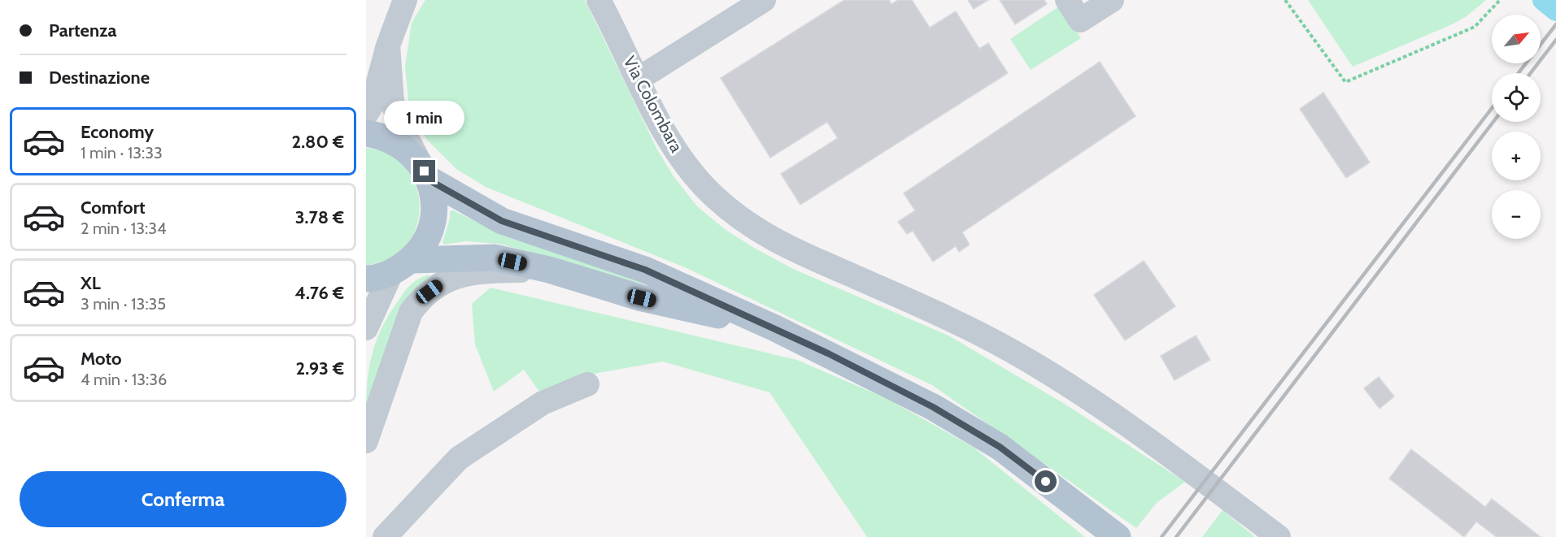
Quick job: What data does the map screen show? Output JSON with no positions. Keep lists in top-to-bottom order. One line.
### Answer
{"streets":{"street":["Via Colombara"]},"north":"top right","page":{"banner":["Partenza","Destinazione"],"map_buttons":["+","−"],"bubble":"1 min","list":[{"name":"Economy","note":"1 min · 13:33","value":"2.80 €"},{"name":"Comfort","note":"2 min · 13:34","value":"3.78 €"},{"name":"XL","note":"3 min · 13:35","value":"4.76 €"},{"name":"Moto","note":"4 min · 13:36","value":"2.93 €"}],"buttons":"Conferma"}}
